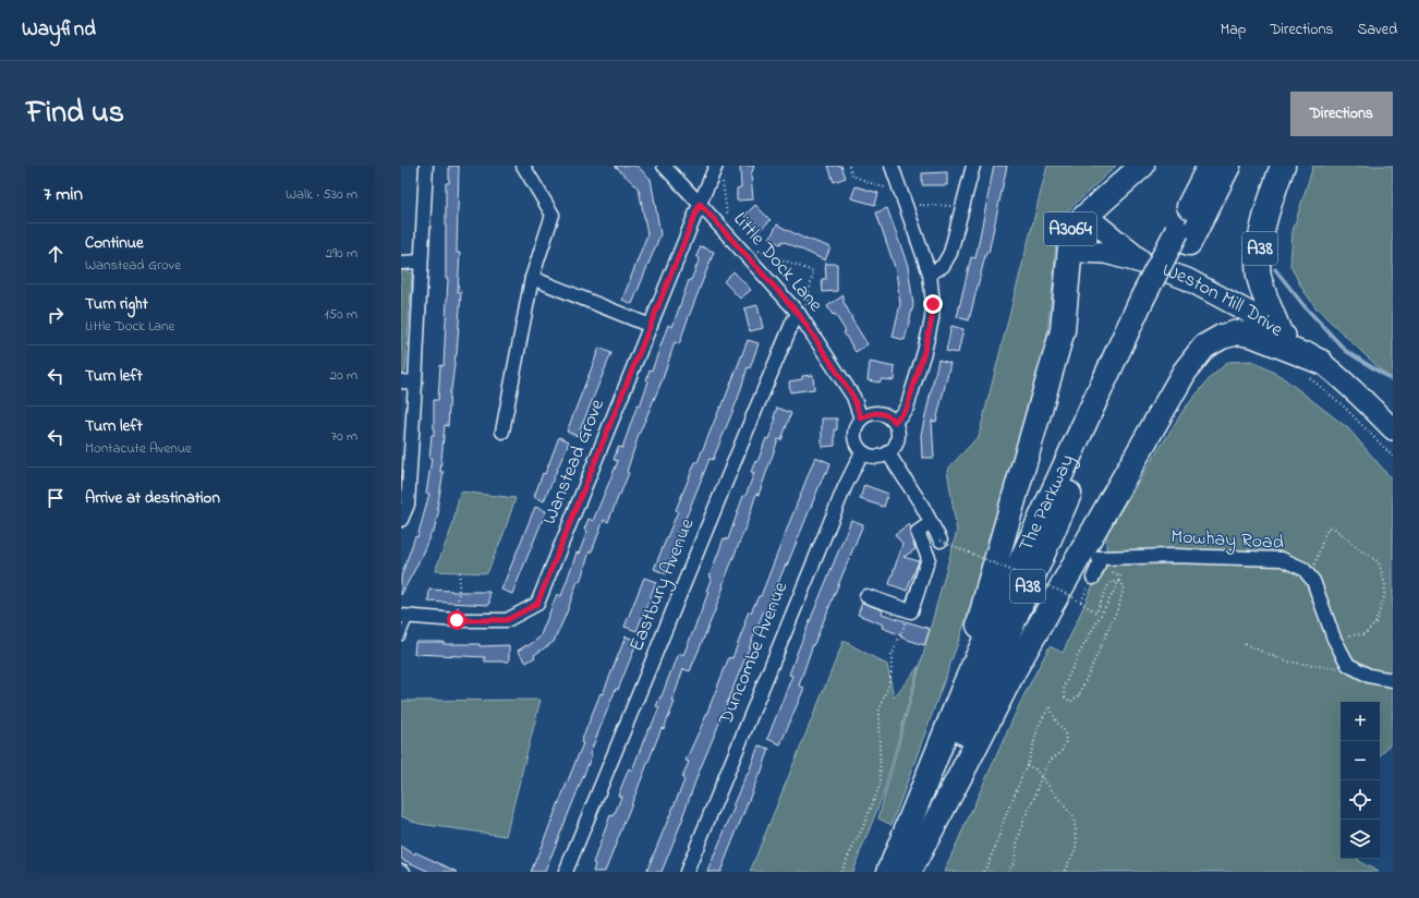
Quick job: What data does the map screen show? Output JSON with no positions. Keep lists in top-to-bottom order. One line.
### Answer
{"streets":{"highway":["A38","The Parkway"],"main road":["A3064","Weston Mill Drive"],"street":["Little Dock Lane","Wanstead Grove","Mowhay Road","Eastbury Avenue","Duncombe Avenue"]},"crossings":[["A3064","A38"],["A3064","Weston Mill Drive"],["A38","Weston Mill Drive"],["A38","The Parkway"],["Little Dock Lane","Wanstead Grove"],["Little Dock Lane","Eastbury Avenue"],["Little Dock Lane","Duncombe Avenue"]],"page":{"header":"Wayfind","nav":["Map","Directions","Saved"],"title":"Find us","buttons":"Directions","heading":["7 min","Walk · 530 m"],"list":[["Continue","Wanstead Grove","290 m"],["Turn right","Little Dock Lane","150 m"],["Turn left","20 m"],["Turn left","Montacute Avenue","70 m"],"Arrive at destination"],"map_buttons":["+","−"]}}
